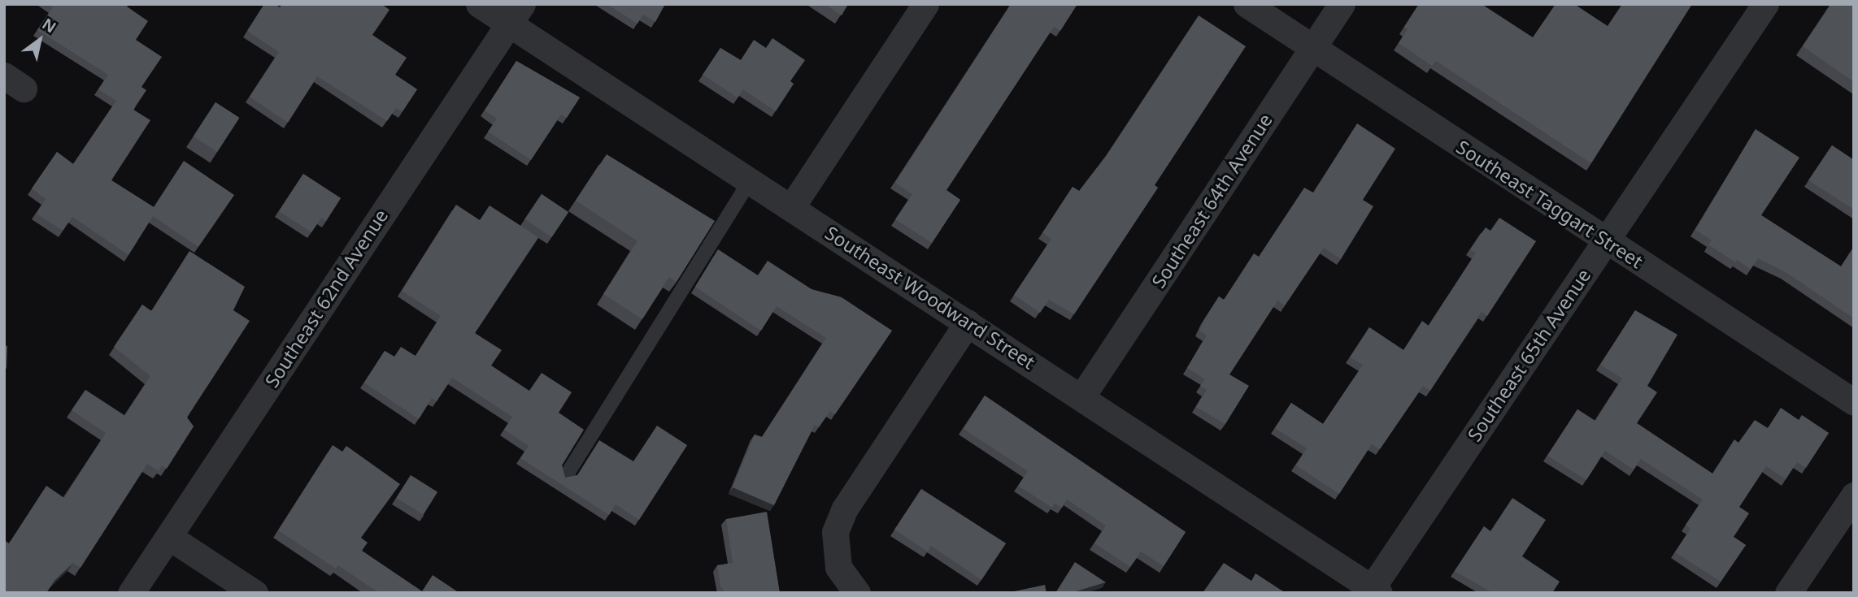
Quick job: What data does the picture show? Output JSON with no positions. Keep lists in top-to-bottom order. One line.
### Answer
{"streets":{"street":["Southeast 64th Avenue","Southeast Taggart Street","Southeast Woodward Street","Southeast 62nd Avenue","Southeast 65th Avenue"]},"crossings":[["Southeast 64th Avenue","Southeast Taggart Street"],["Southeast 64th Avenue","Southeast Woodward Street"],["Southeast Taggart Street","Southeast 65th Avenue"],["Southeast Woodward Street","Southeast 62nd Avenue"],["Southeast Woodward Street","Southeast 65th Avenue"]],"north":"top right"}
